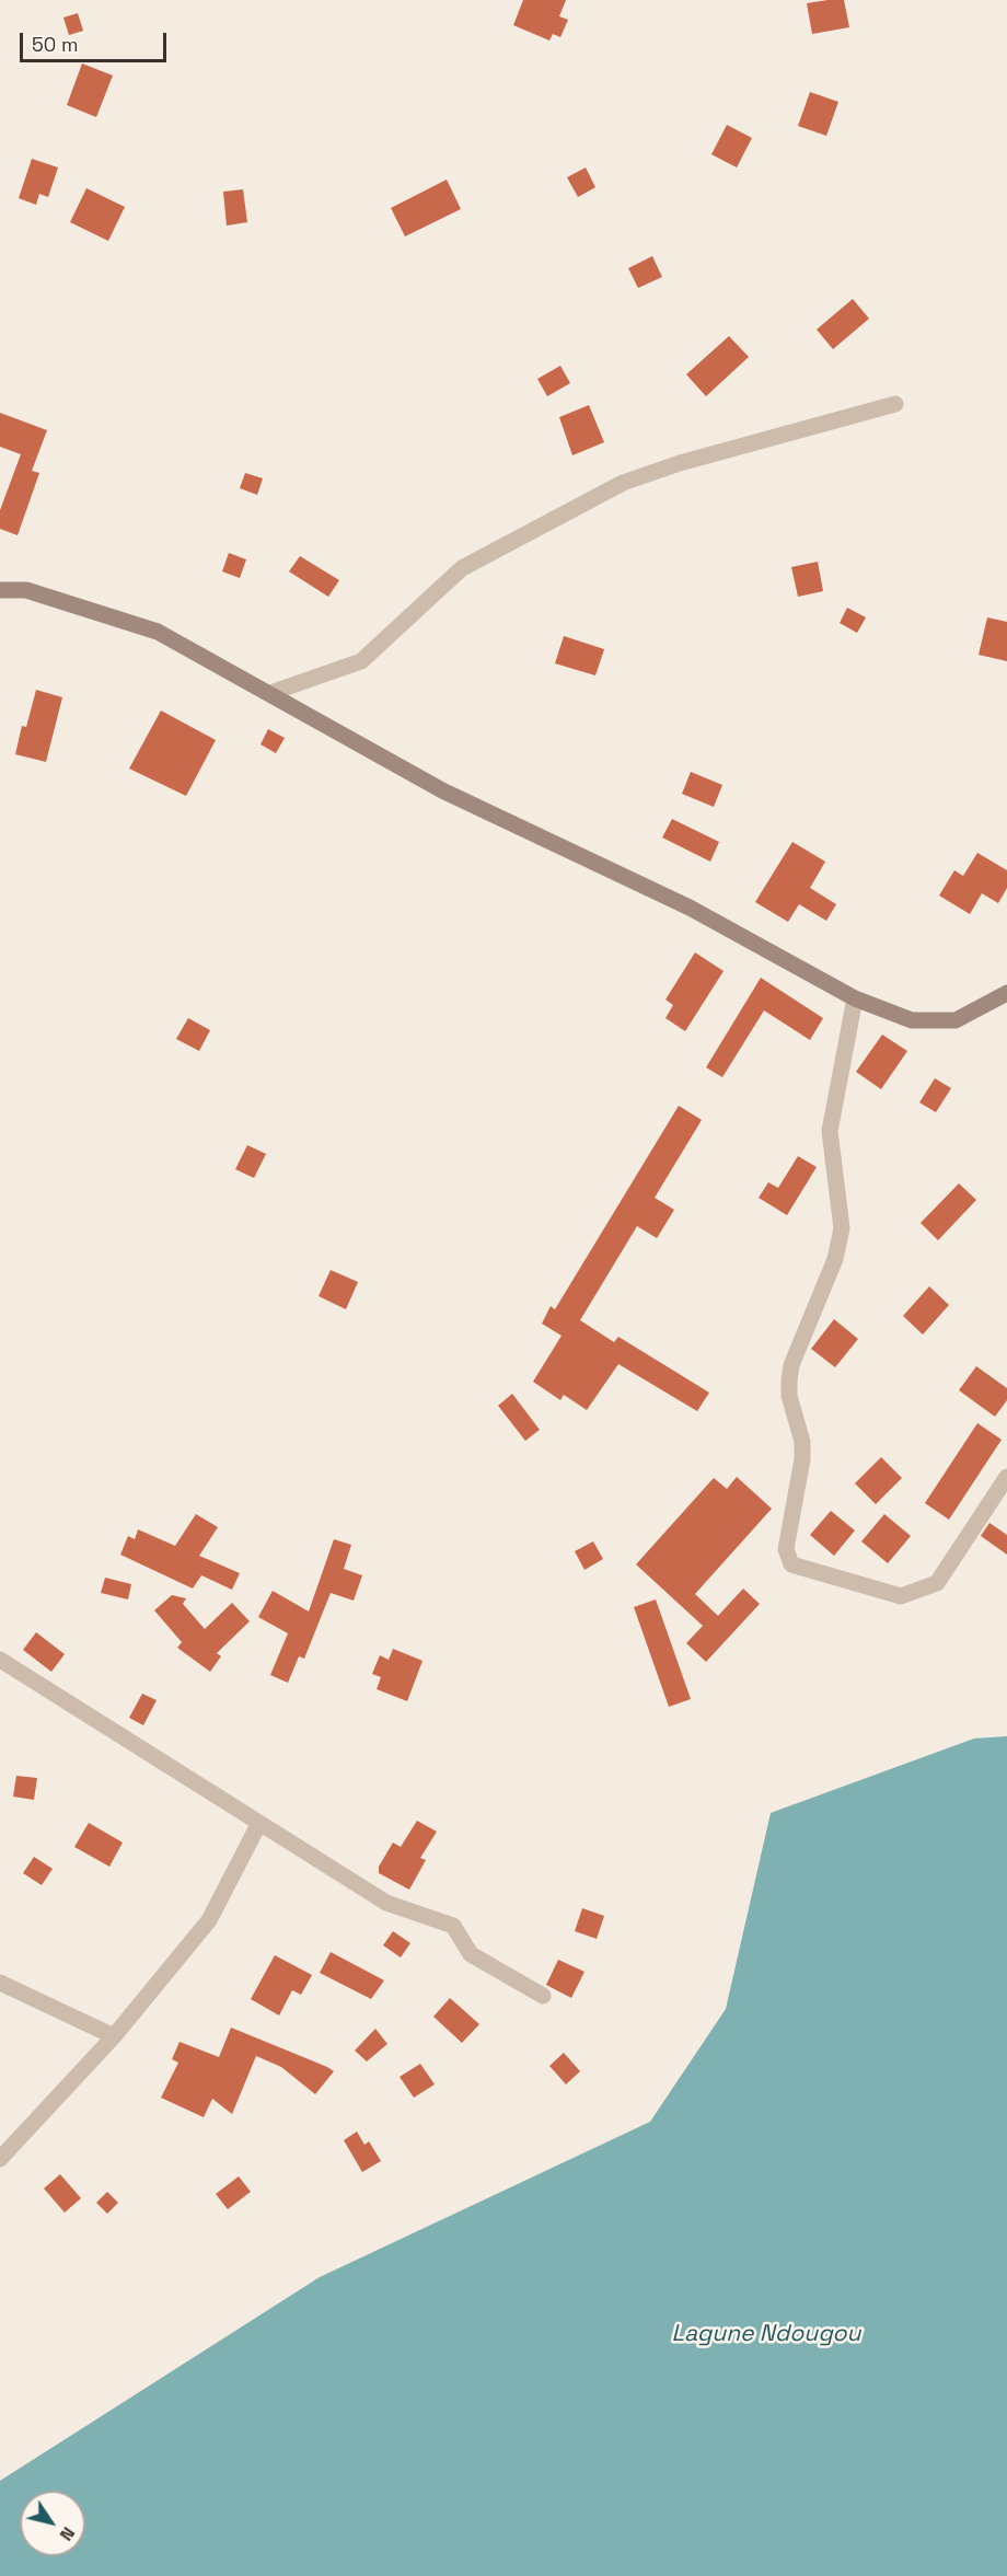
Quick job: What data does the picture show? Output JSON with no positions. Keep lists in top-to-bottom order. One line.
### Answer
{"water":["Lagune Ndougou"],"scale_bar":"50 m","north":"bottom right"}
